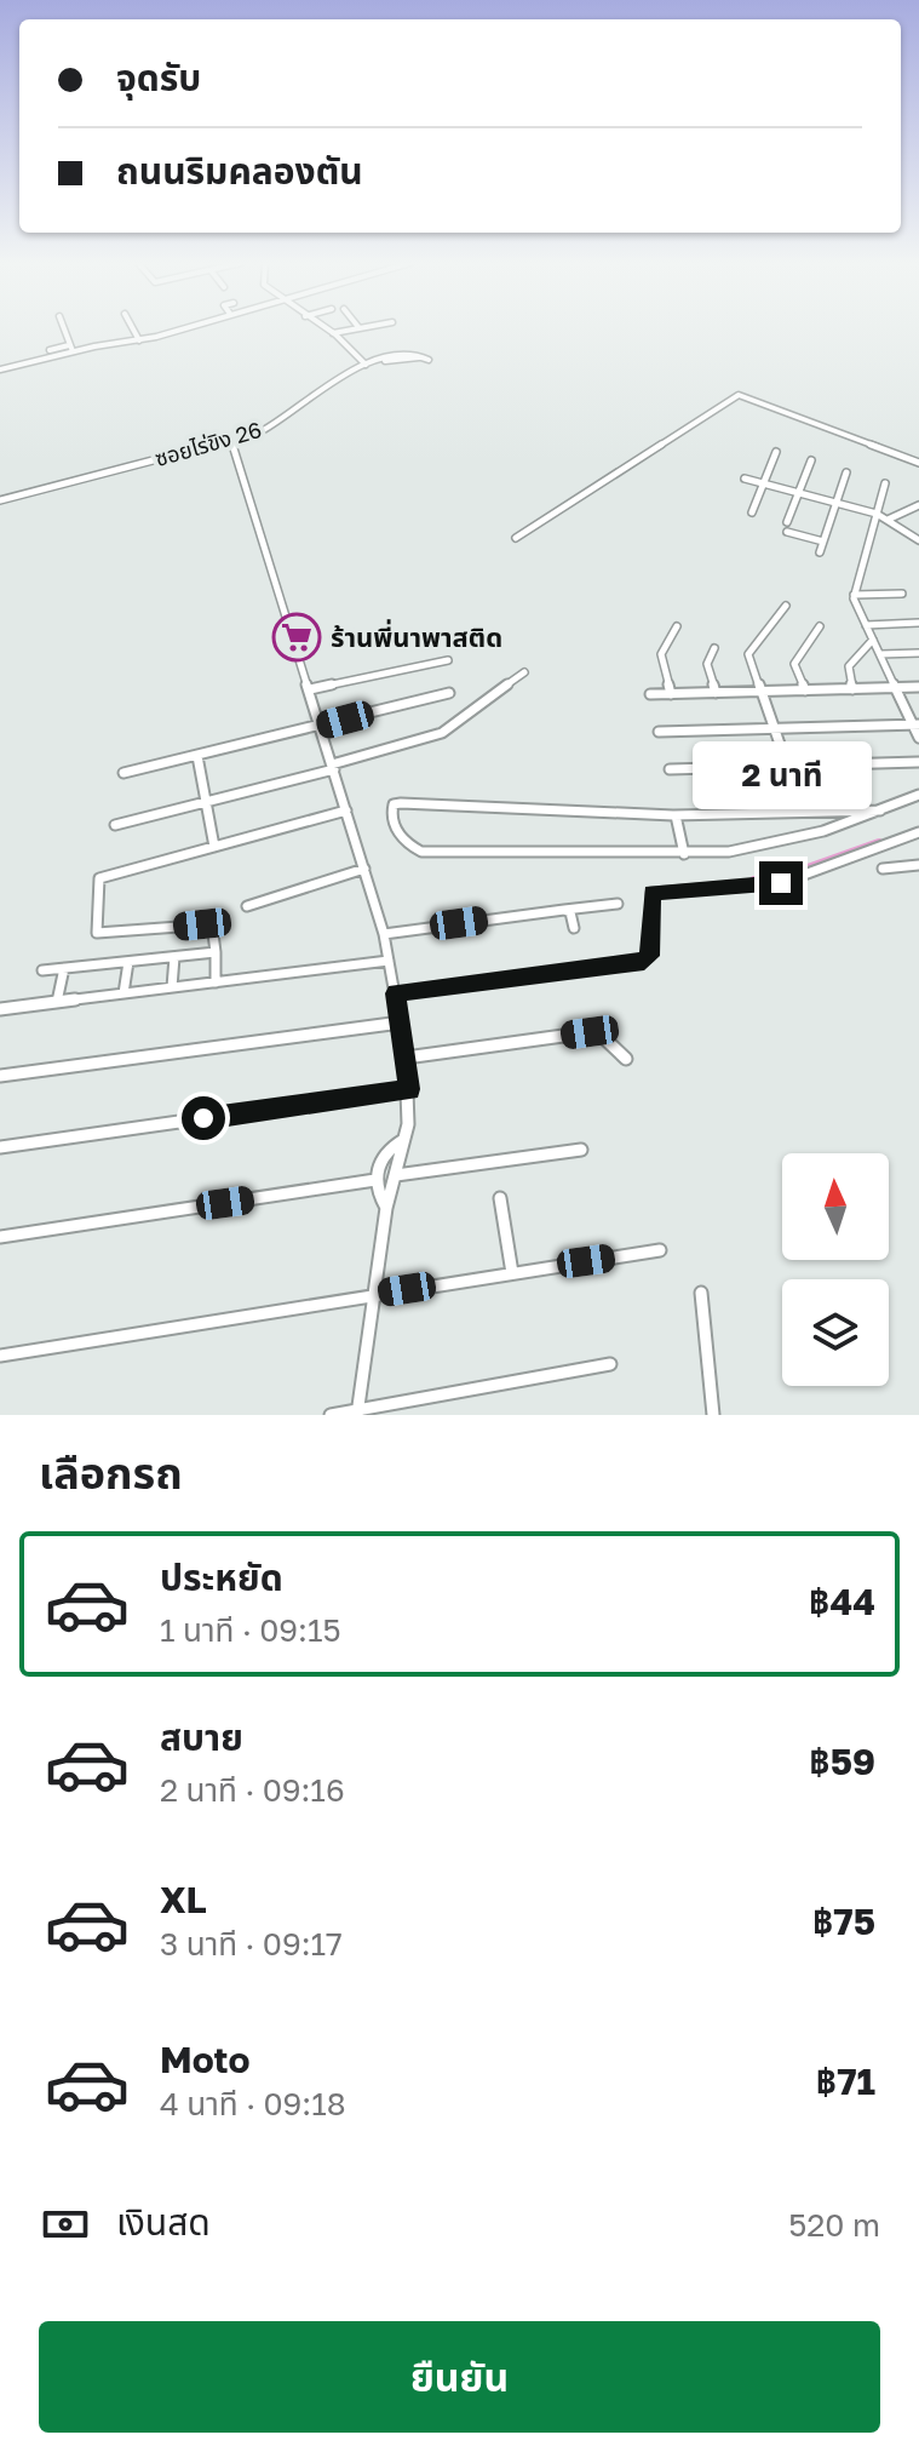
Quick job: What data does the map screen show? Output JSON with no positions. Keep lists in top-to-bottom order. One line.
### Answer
{"streets":{"street":["ซอยไร่ขิง 26"]},"places":{"supermarket":["ร้านพี่นาพาสติด"]},"north":"top","page":{"banner":["จุดรับ","ถนนริมคลองตัน"],"bubble":"2 นาที","heading":"เลือกรถ","list":[{"name":"ประหยัด","note":"1 นาที · 09:15","value":"฿44"},{"name":"สบาย","note":"2 นาที · 09:16","value":"฿59"},{"name":"XL","note":"3 นาที · 09:17","value":"฿75"},{"name":"Moto","note":"4 นาที · 09:18","value":"฿71"}],"pay":["เงินสด","520 m"],"buttons":"ยืนยัน"}}
